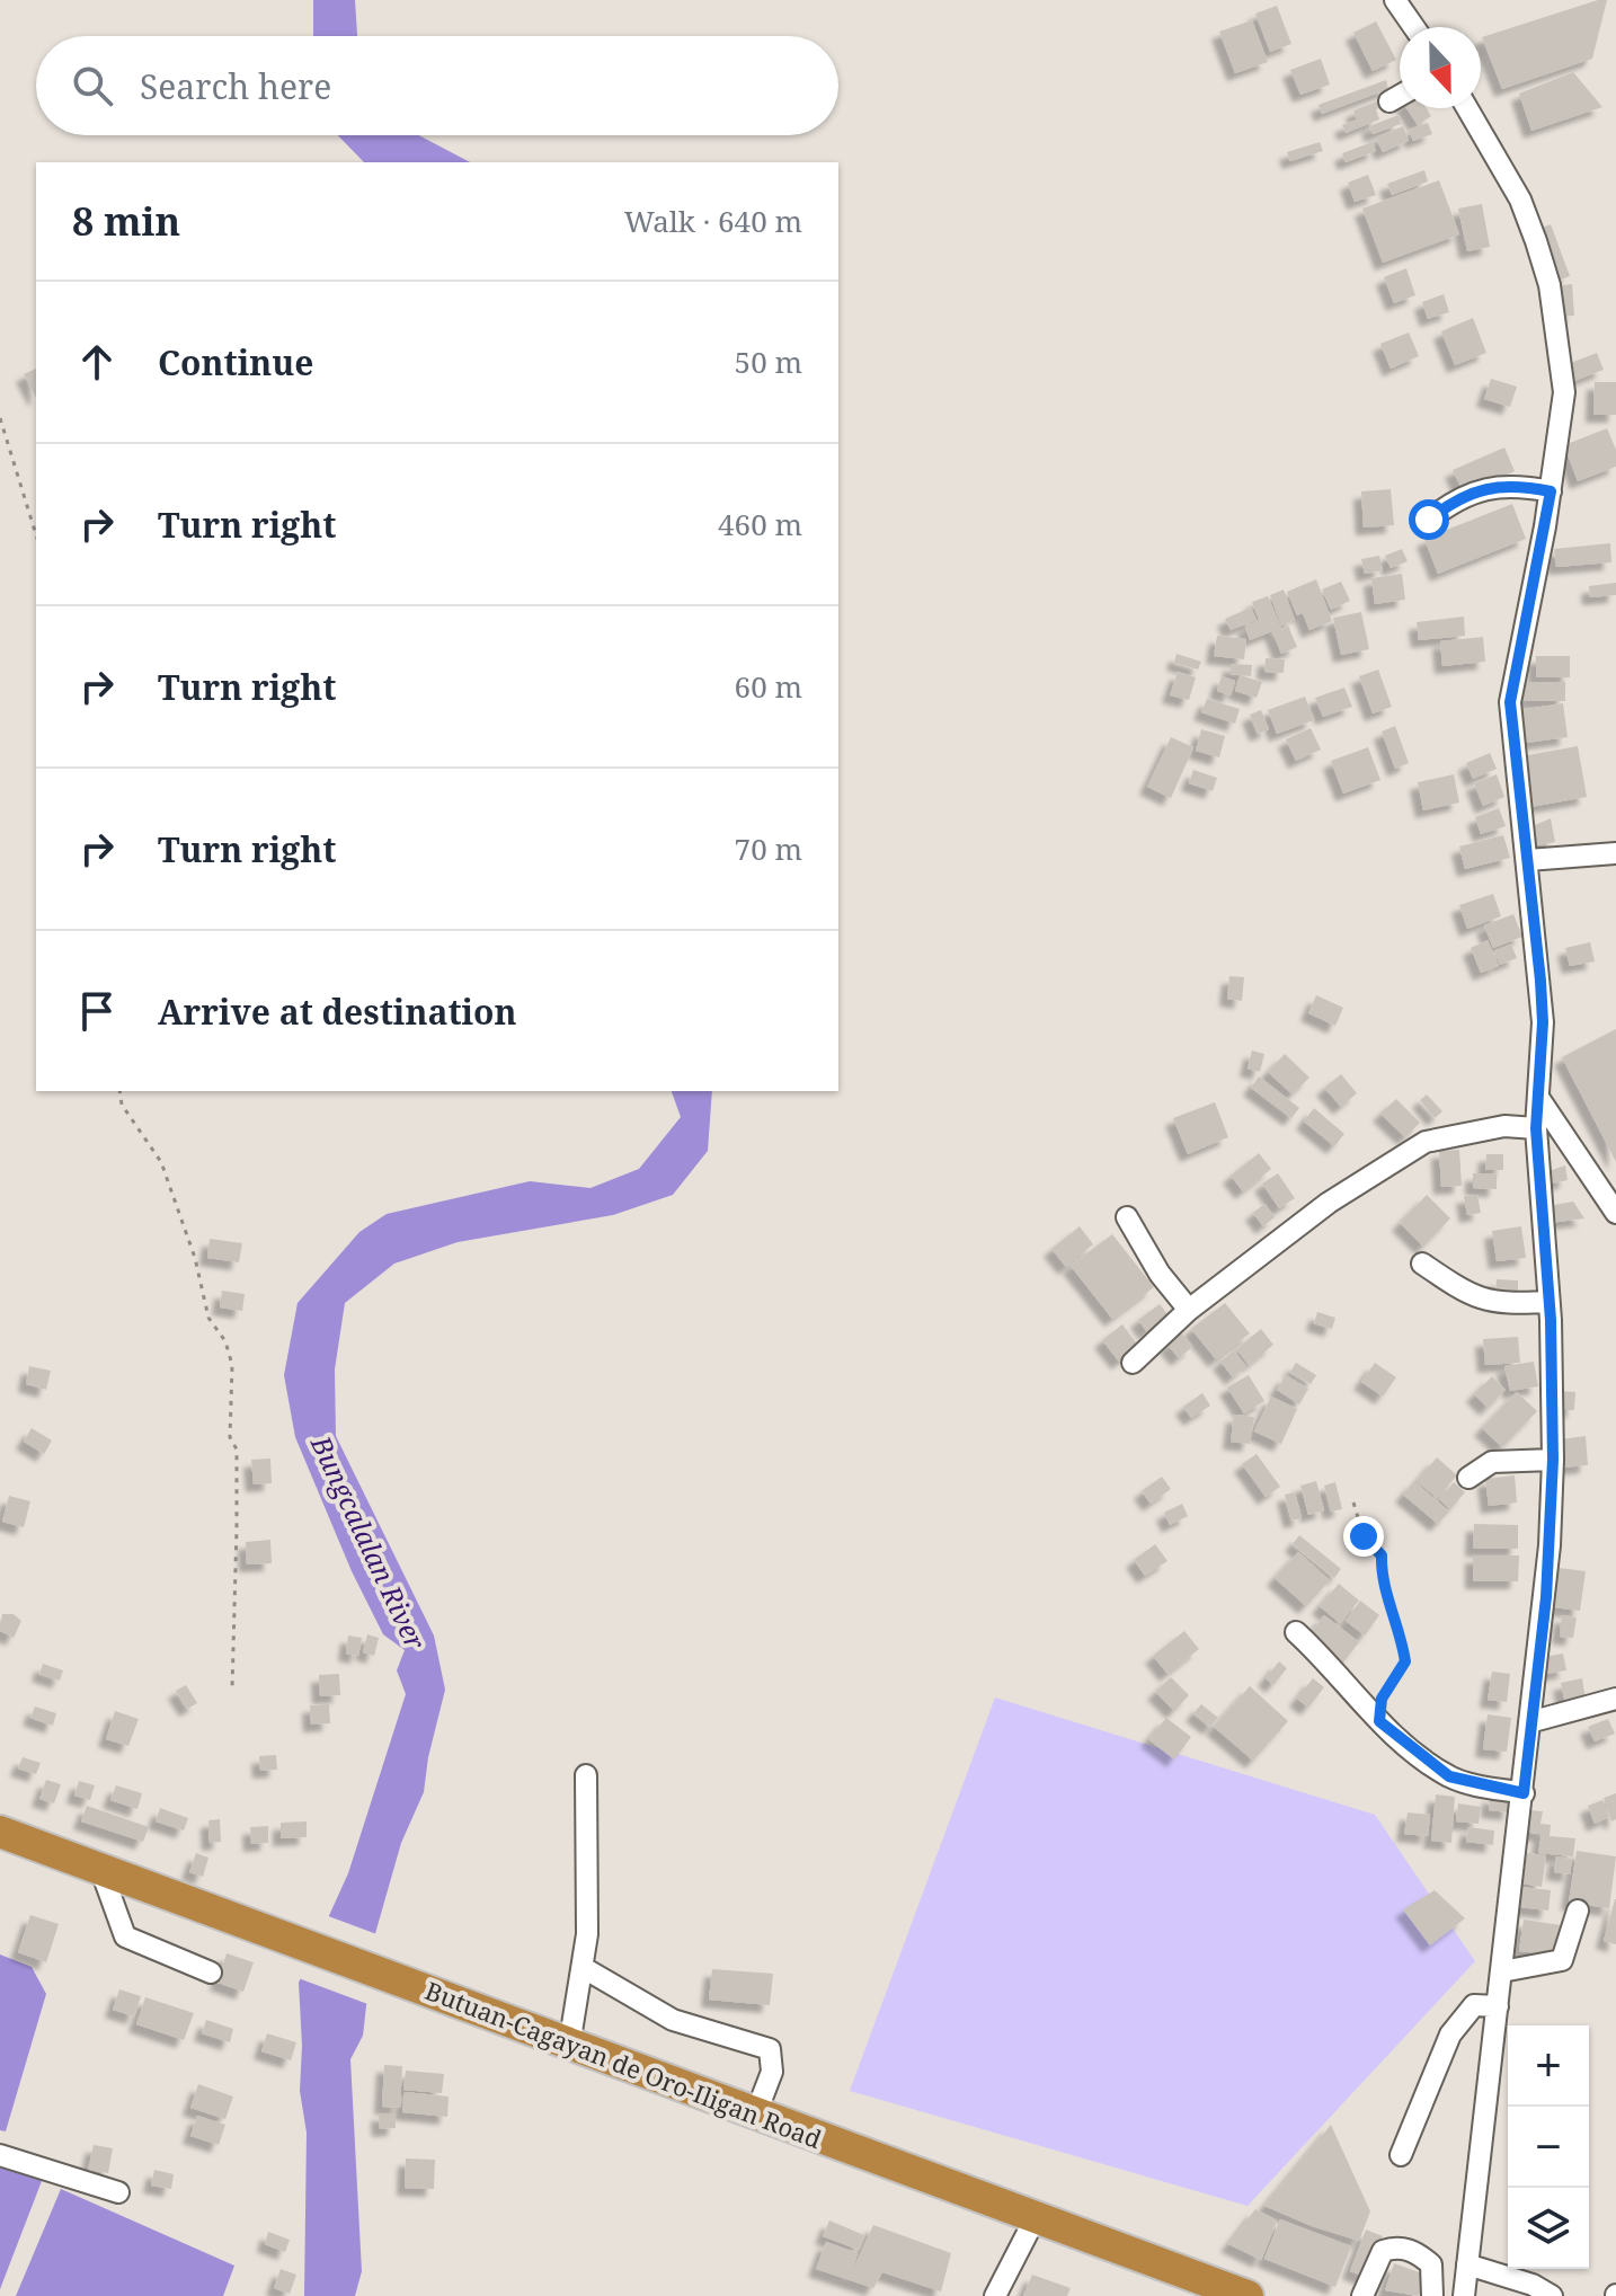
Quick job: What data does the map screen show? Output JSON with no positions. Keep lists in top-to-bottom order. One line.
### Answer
{"streets":{"highway":["Butuan-Cagayan de Oro-Iligan Road"]},"water":["Bungcalalan River"],"north":"bottom","page":{"search":"Search here","heading":["8 min","Walk · 640 m"],"list":[["Continue","50 m"],["Turn right","460 m"],["Turn right","60 m"],["Turn right","70 m"],"Arrive at destination"],"map_buttons":["+","−"]}}
